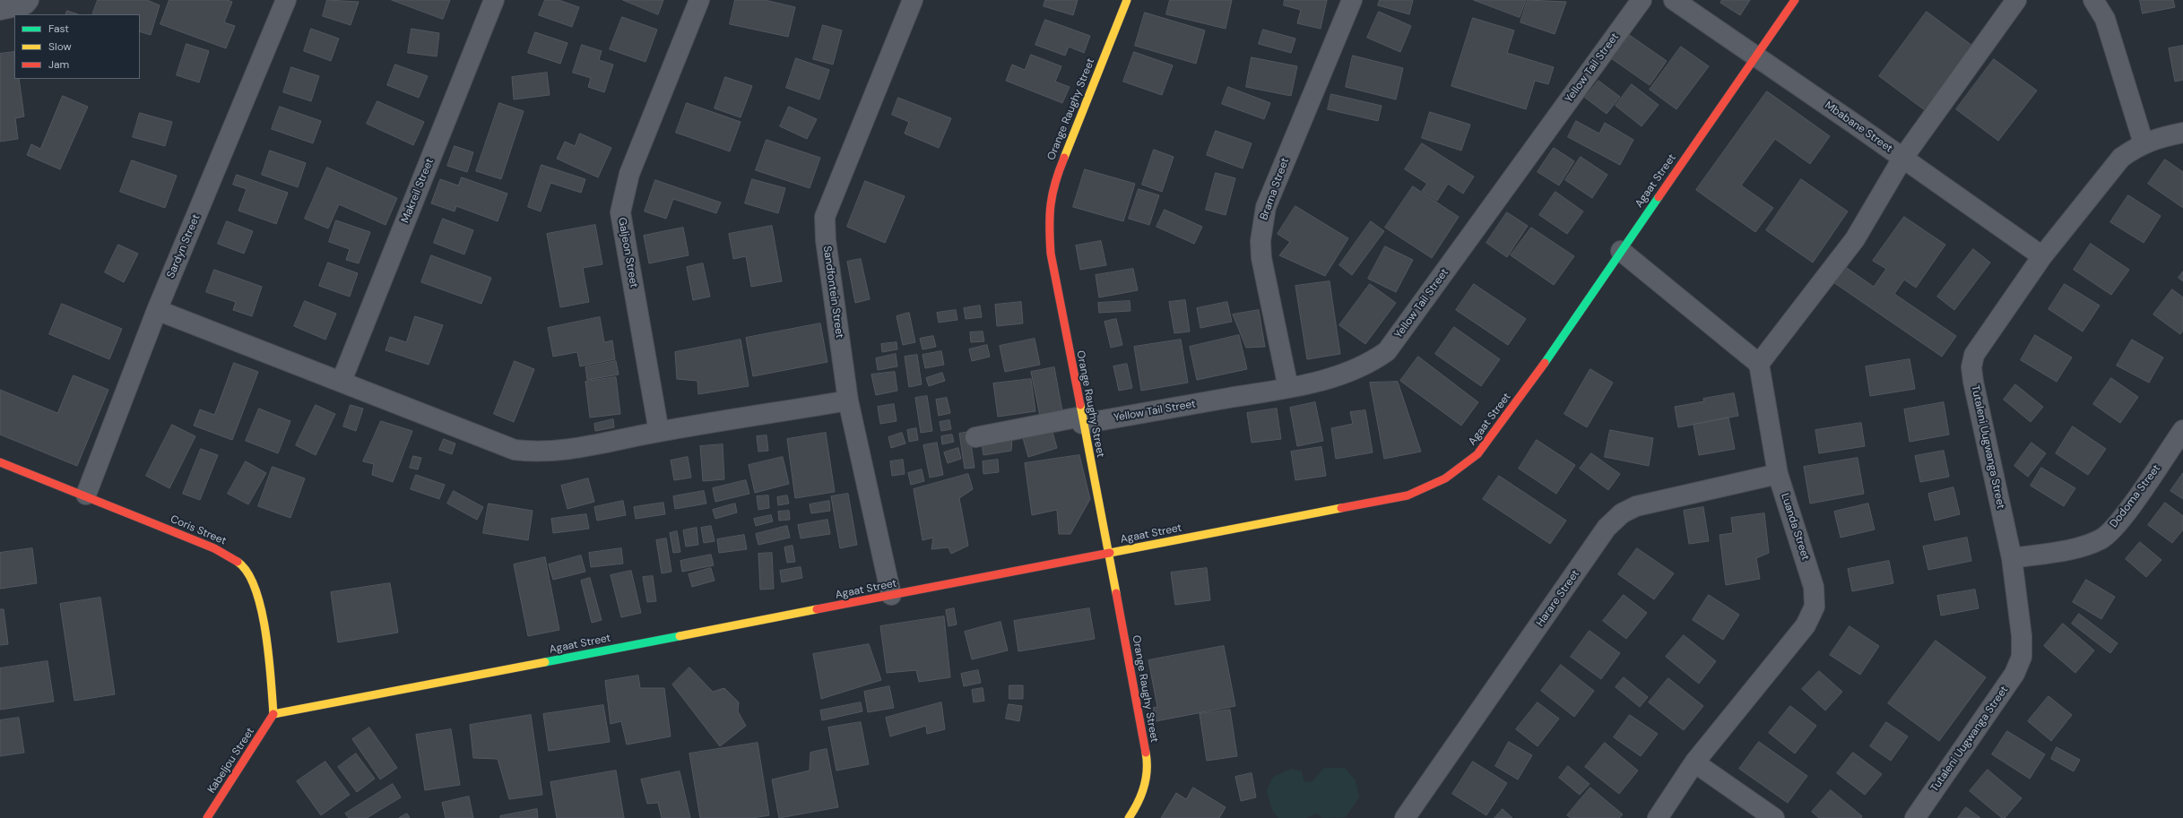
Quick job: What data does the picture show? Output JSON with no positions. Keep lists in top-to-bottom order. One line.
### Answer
{"streets":{"street":["Yellow Tail Street","Orange Raughy Street","Mbabane Street","Agaat Street","Brama Street","Makreil Street","Sardyn Street","Galjeon Street","Sandfontein Street","Tutaleni Uugwanga Street","Dodoma Street","Luanda Street","Coris Street","Harare Street","Kabeljou Street"]},"crossings":[["Yellow Tail Street","Orange Raughy Street"],["Yellow Tail Street","Brama Street"],["Orange Raughy Street","Agaat Street"],["Mbabane Street","Agaat Street"],["Mbabane Street","Tutaleni Uugwanga Street"],["Agaat Street","Sandfontein Street"],["Agaat Street","Coris Street"],["Agaat Street","Kabeljou Street"],["Sardyn Street","Coris Street"],["Tutaleni Uugwanga Street","Dodoma Street"],["Luanda Street","Harare Street"],["Coris Street","Kabeljou Street"]],"legend":["Fast","Slow","Jam"]}
